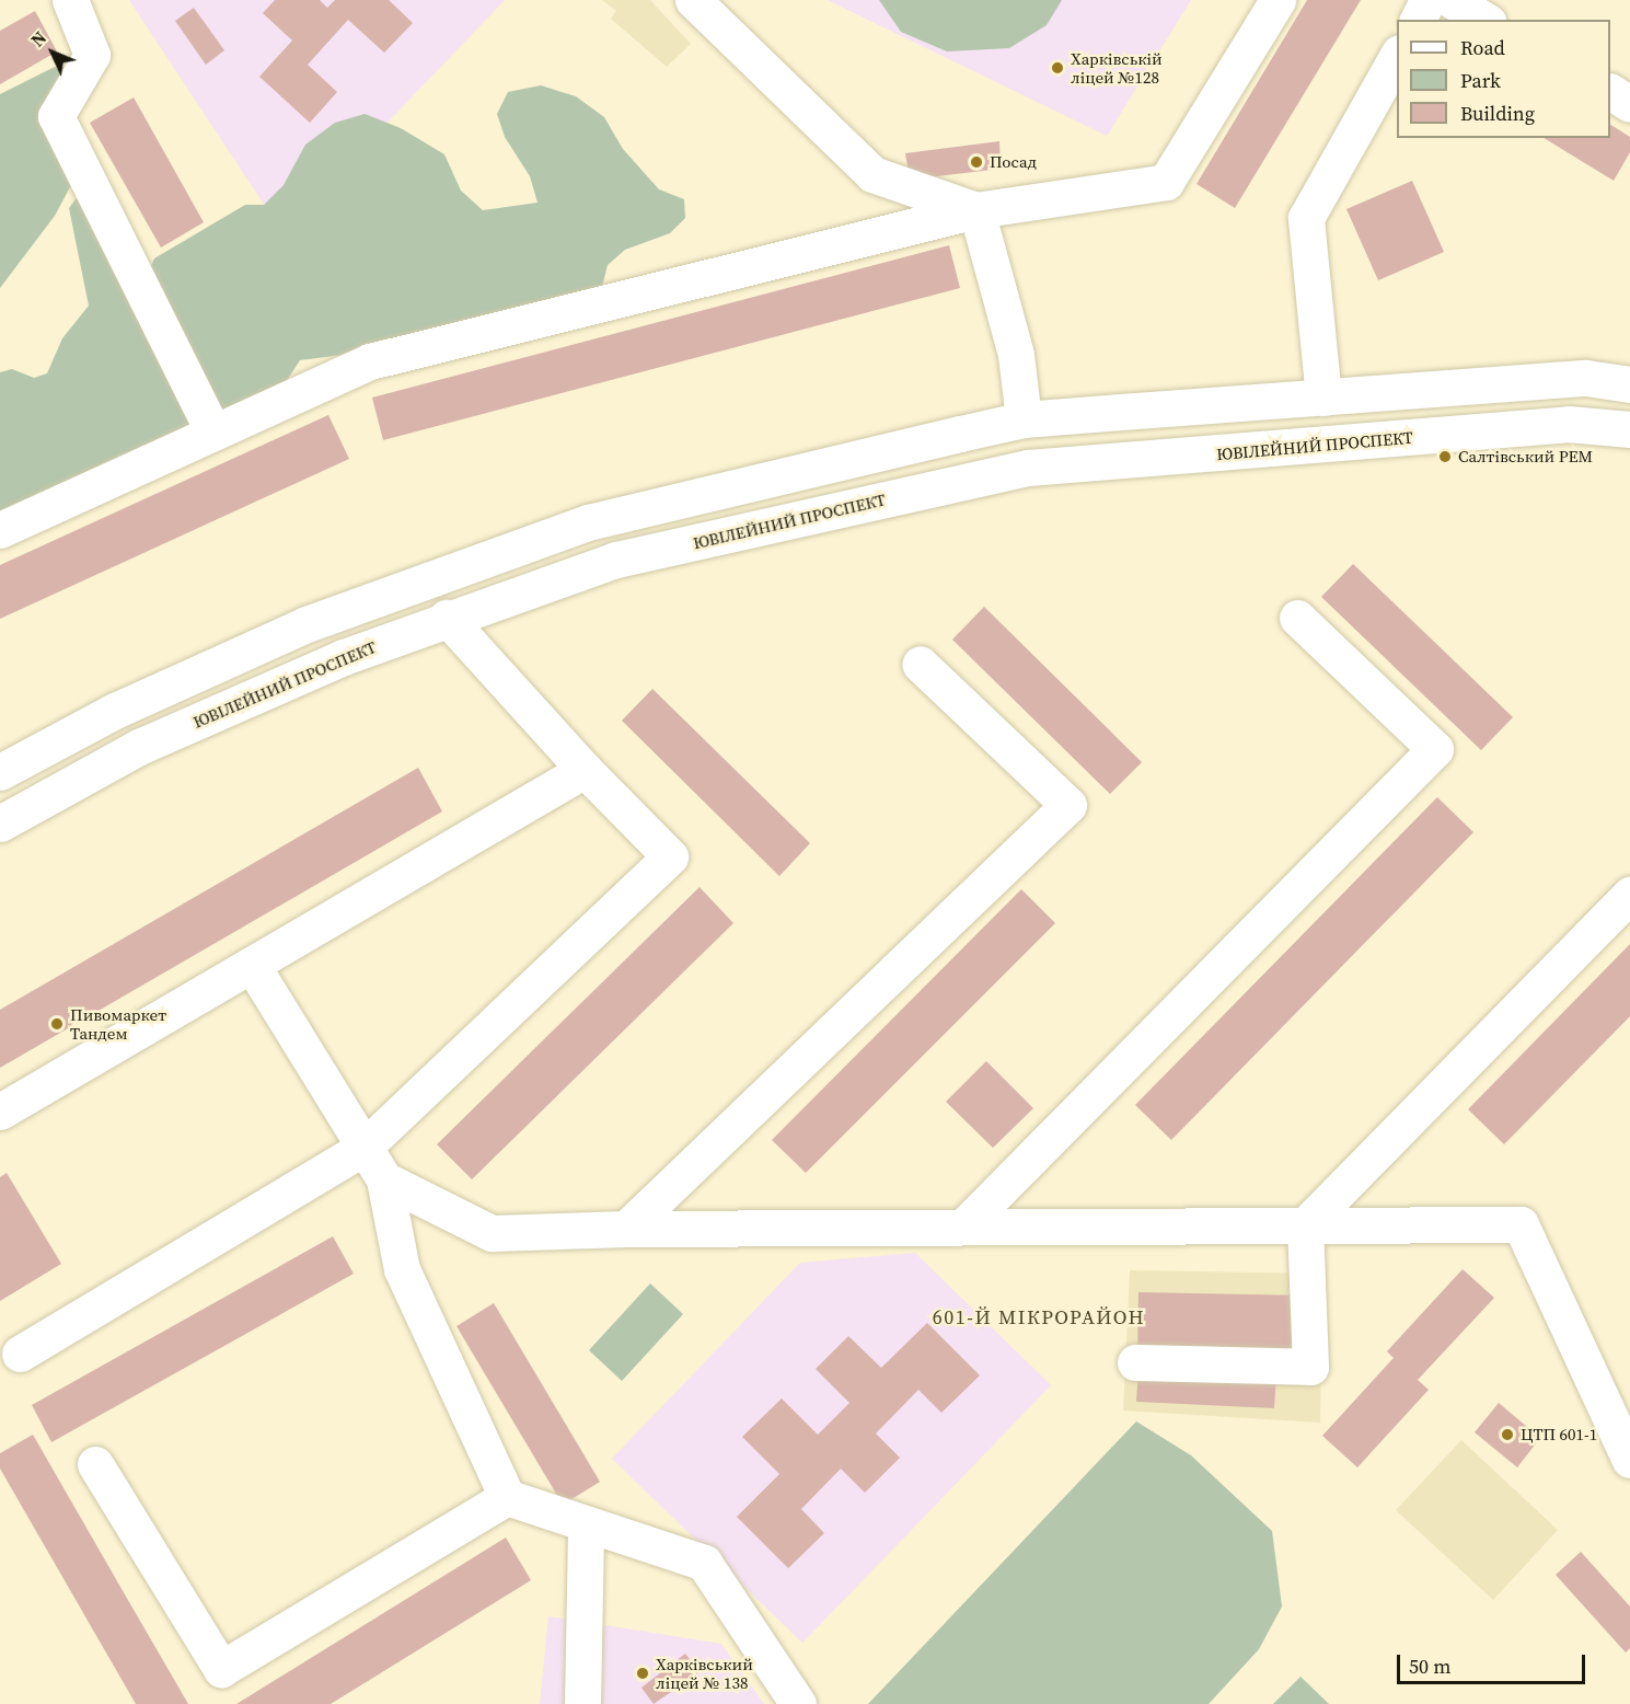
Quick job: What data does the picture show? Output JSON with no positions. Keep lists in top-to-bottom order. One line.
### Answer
{"streets":{"main road":["ЮВІЛЕЙНИЙ ПРОСПЕКТ"]},"districts":["601-Й МІКРОРАЙОН"],"places":["Харківській ліцей №128","Посад","Салтівський РЕМ","Пивомаркет Тандем","ЦТП 601-1","Харківський ліцей № 138"],"legend":["Road","Park","Building"],"scale_bar":"50 m","north":"top left"}
